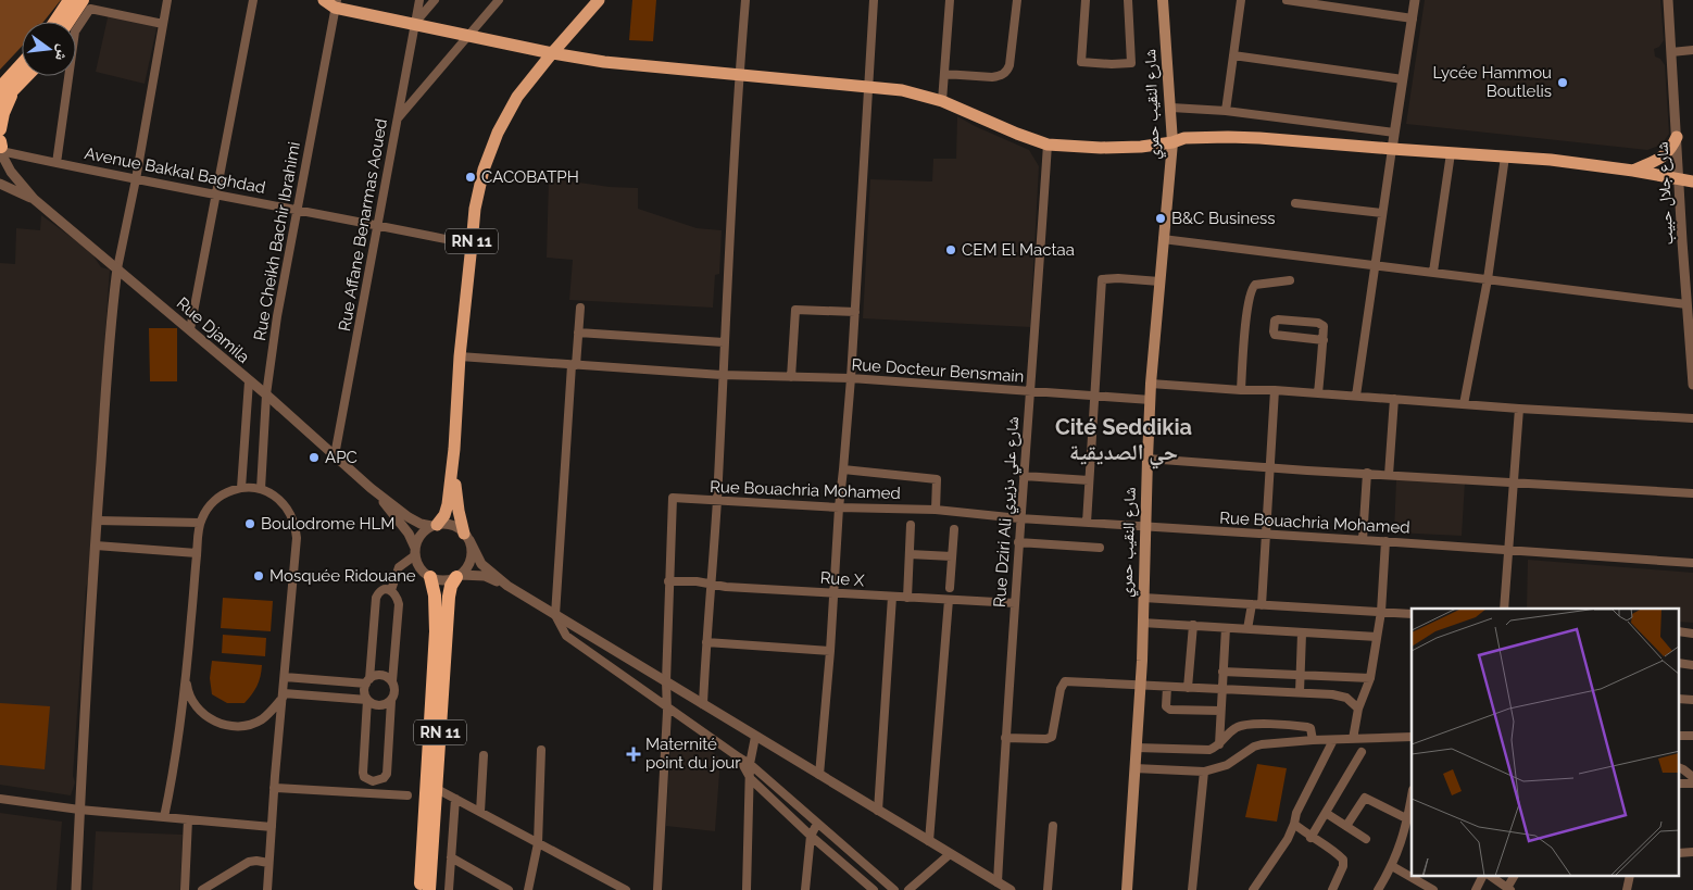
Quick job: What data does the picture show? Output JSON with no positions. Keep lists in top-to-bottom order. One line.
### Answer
{"streets":{"highway":["RN 11"],"main road":["شارع النقيب حمري"],"street":["Avenue Bakkal Baghdad","شارع جلال حبيب","Rue Affane Benarmas Aoued","Rue Cheikh Bachir Ibrahimi","Rue Djamila","Rue Docteur Bensmain","Rue Bouachria Mohamed","Rue Dziri Ali شارع علي دزيري","Rue X"]},"crossings":[["شارع النقيب حمري","Rue Docteur Bensmain"],["شارع النقيب حمري","Rue Bouachria Mohamed"],["Avenue Bakkal Baghdad","Rue Affane Benarmas Aoued"],["Avenue Bakkal Baghdad","Rue Cheikh Bachir Ibrahimi"],["Avenue Bakkal Baghdad","RN 11"],["Rue Affane Benarmas Aoued","Rue Djamila"],["Rue Cheikh Bachir Ibrahimi","Rue Djamila"],["RN 11","Rue Docteur Bensmain"],["Rue Docteur Bensmain","Rue Dziri Ali شارع علي دزيري"],["Rue Bouachria Mohamed","Rue Dziri Ali شارع علي دزيري"],["Rue Bouachria Mohamed","Rue X"],["Rue Dziri Ali شارع علي دزيري","Rue X"]],"districts":["Cité Seddikia حي الصديقية"],"places":{"other":["Lycée Hammou Boutlelis","CACOBATPH","B&C Business","CEM El Mactaa","APC","Boulodrome HLM","Mosquée Ridouane"],"health":["Maternité point du jour"]},"north":"right"}
